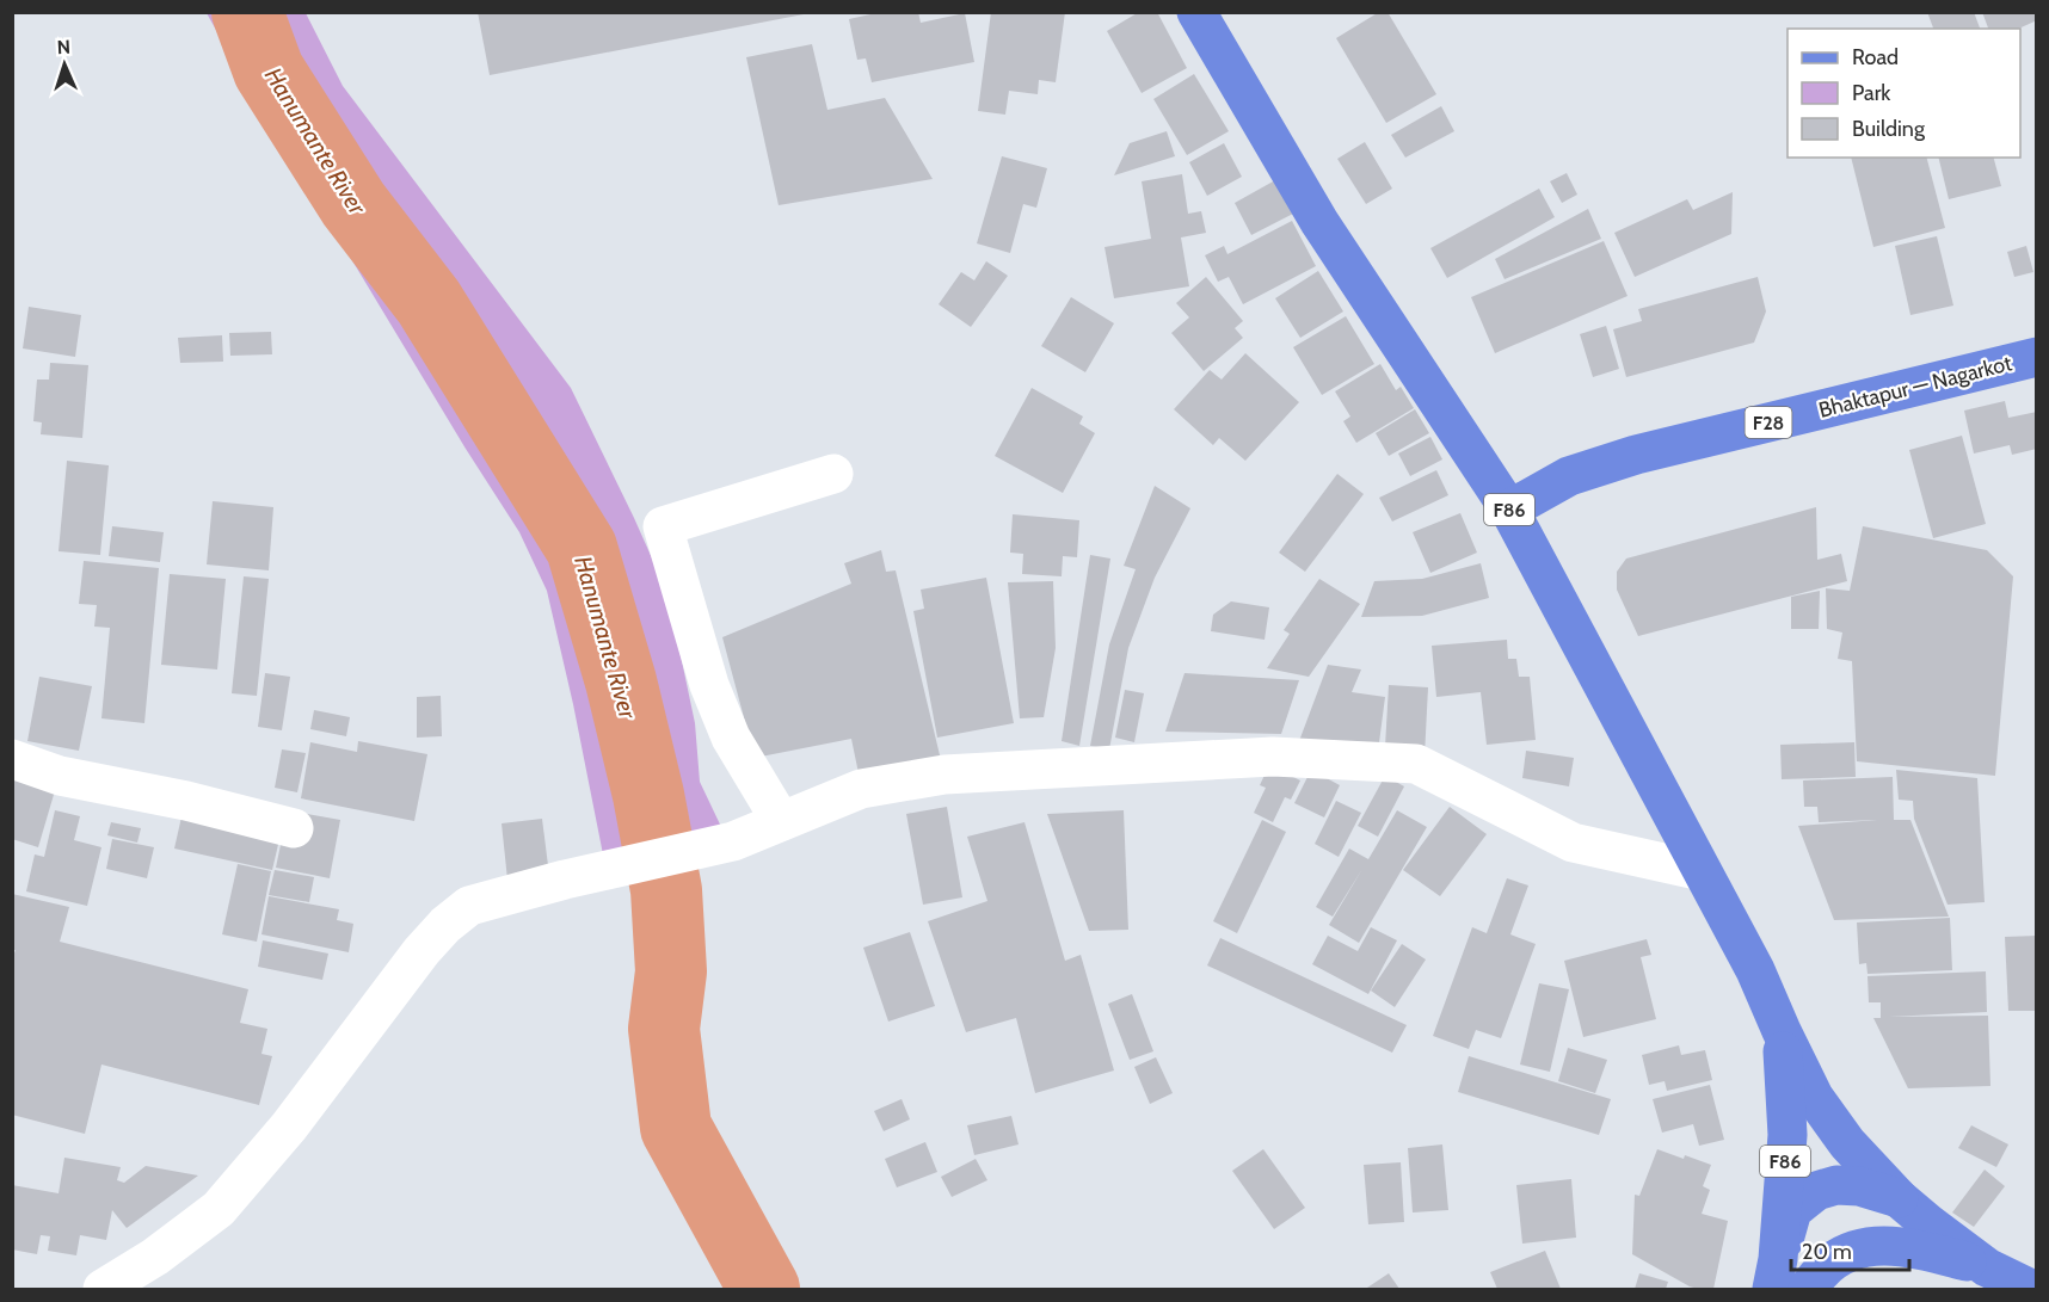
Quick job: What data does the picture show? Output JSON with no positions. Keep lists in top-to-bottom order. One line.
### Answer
{"streets":{"main road":["Bhaktapur — Nagarkot","F28","F86"]},"crossings":[["Bhaktapur — Nagarkot","F86"]],"water":["Hanumante River"],"legend":["Road","Park","Building"],"scale_bar":"20 m","north":"top"}
